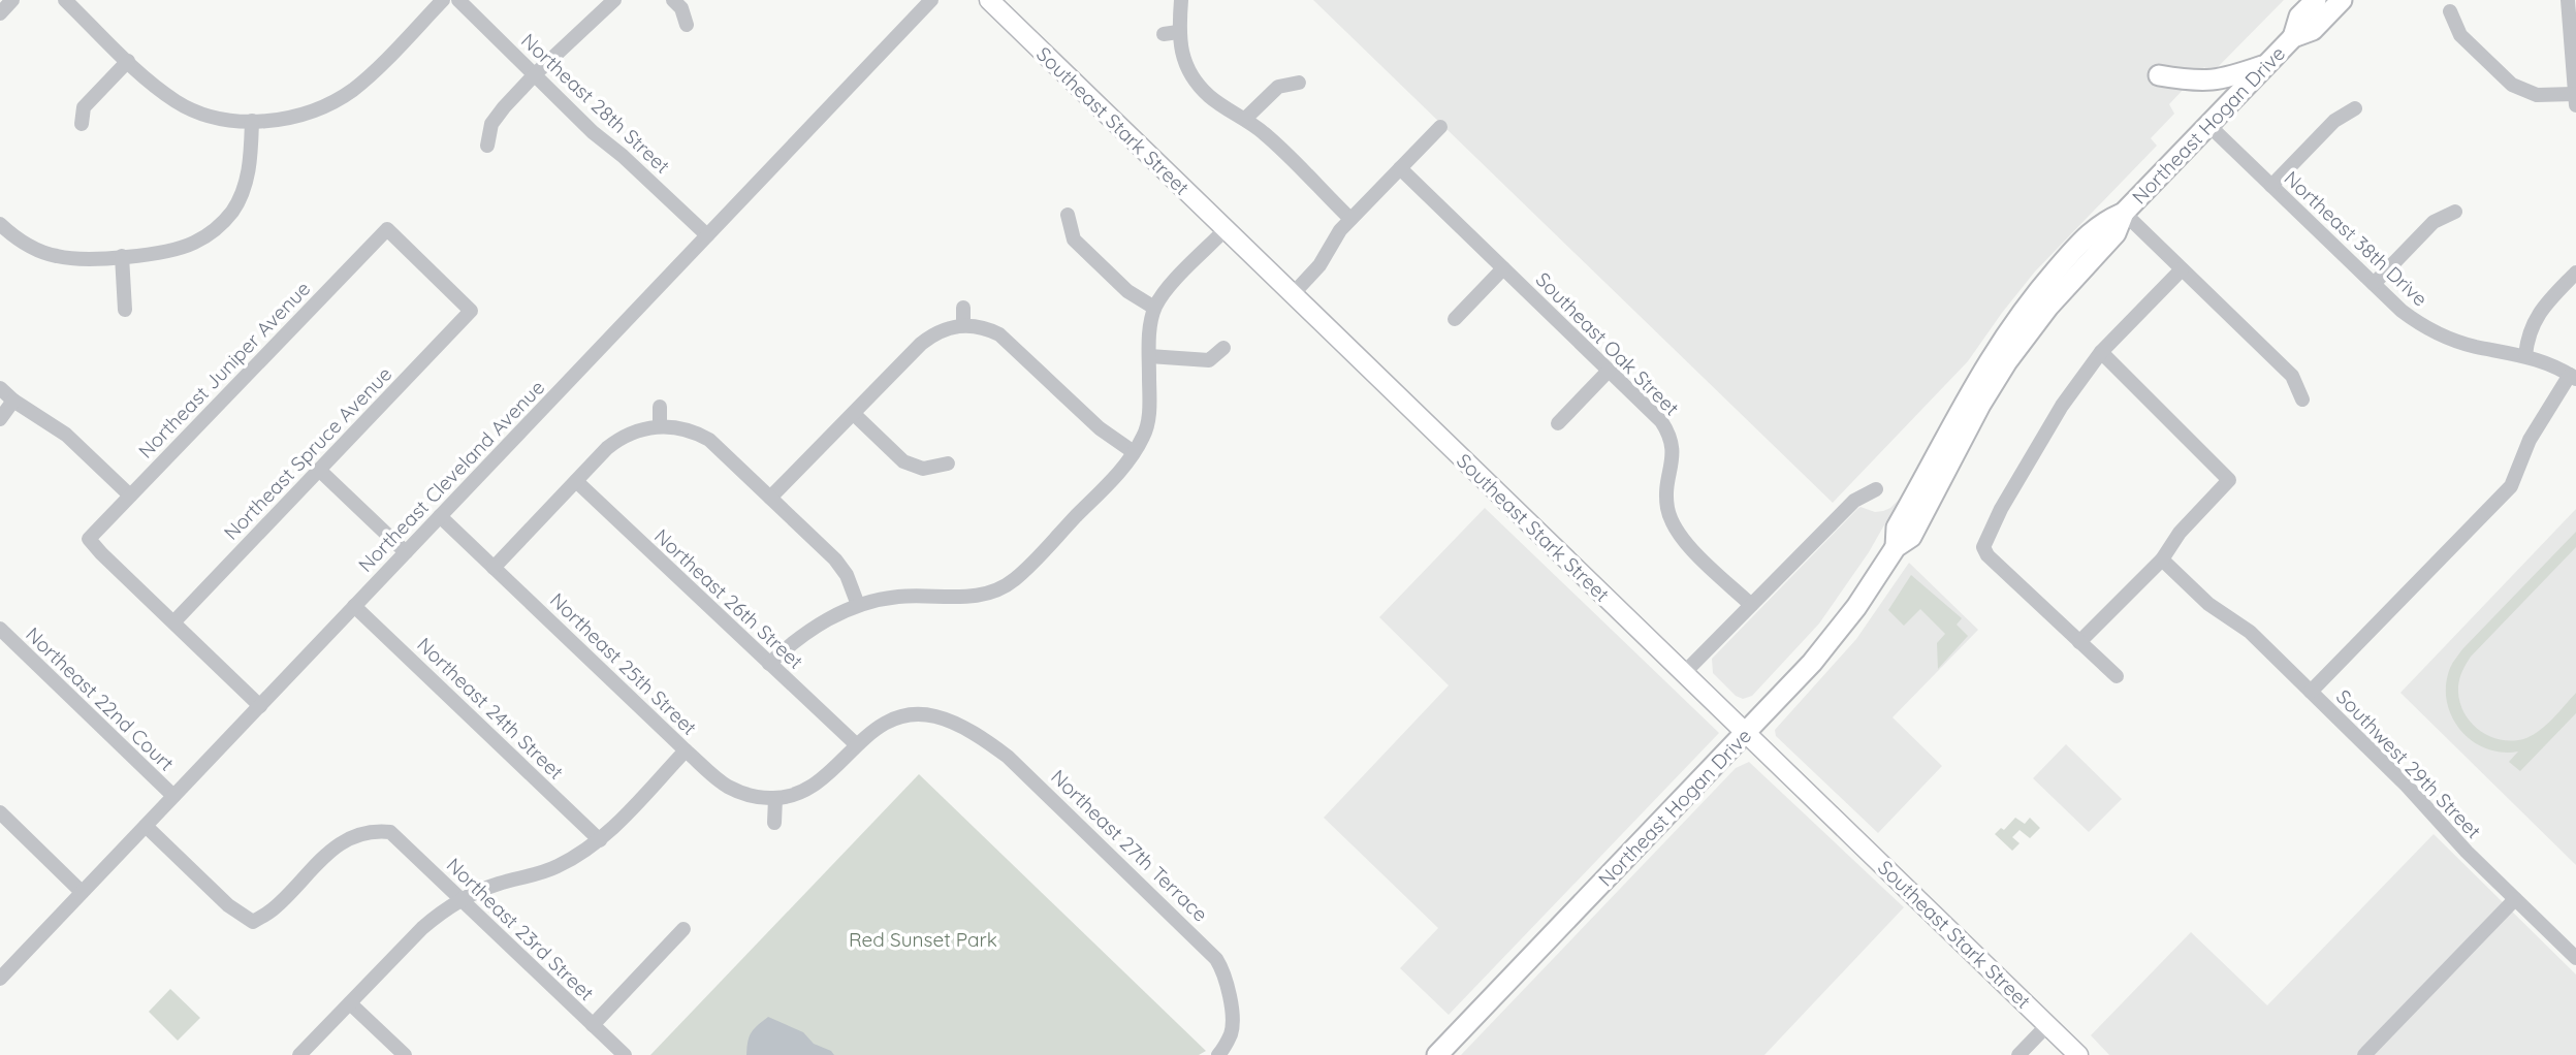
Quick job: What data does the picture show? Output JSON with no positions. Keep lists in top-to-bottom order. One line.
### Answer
{"streets":{"highway":["Northeast Hogan Drive"],"main road":["Southeast Stark Street"],"street":["Northeast 28th Street","Northeast 38th Drive","Southeast Oak Street","Northeast Juniper Avenue","Northeast Spruce Avenue","Northeast Cleveland Avenue","Northeast 26th Street","Northeast 25th Street","Northeast 22nd Court","Northeast 24th Street","Southwest 29th Street","Northeast 27th Terrace","Northeast 23rd Street"]},"crossings":[["Northeast 28th Street","Northeast Cleveland Avenue"],["Southeast Stark Street","Northeast Hogan Drive"],["Northeast Hogan Drive","Northeast 38th Drive"],["Northeast Juniper Avenue","Northeast Spruce Avenue"],["Northeast Cleveland Avenue","Northeast 25th Street"],["Northeast Cleveland Avenue","Northeast 22nd Court"],["Northeast Cleveland Avenue","Northeast 24th Street"],["Northeast Cleveland Avenue","Northeast 23rd Street"],["Northeast 26th Street","Northeast 27th Terrace"],["Northeast 25th Street","Northeast 27th Terrace"]],"parks":["Red Sunset Park"]}
